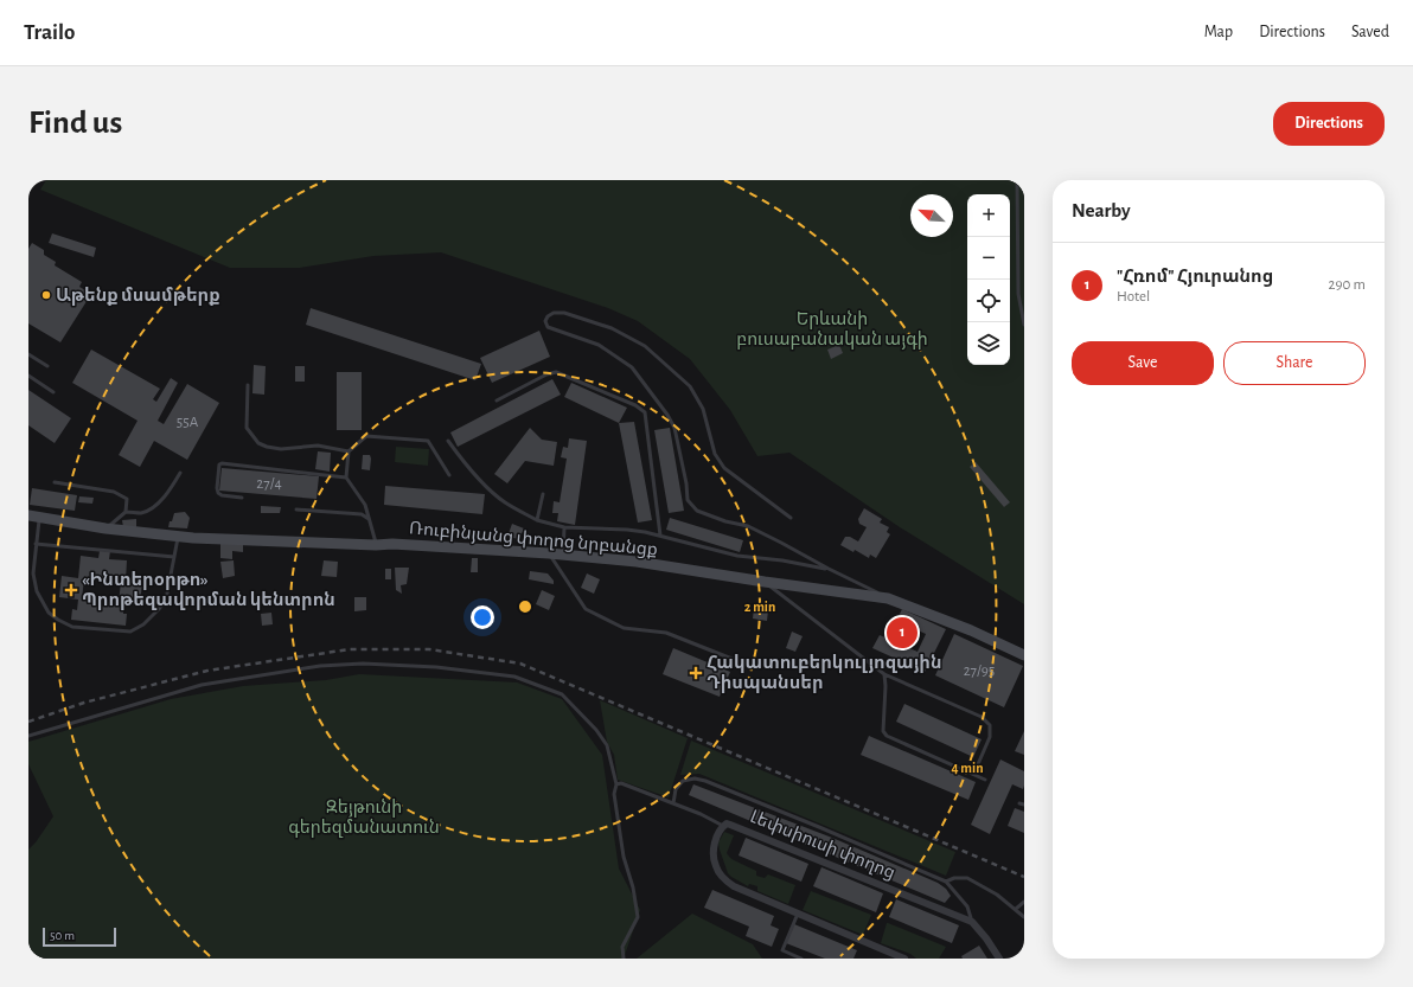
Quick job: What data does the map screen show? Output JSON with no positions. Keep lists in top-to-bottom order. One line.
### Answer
{"streets":{"street":["Ռուբինյանց փողոց նրբանցք","Լեփսիուսի փողոց"]},"parks":["Երևանի բուսաբանական այգի","Զեյթունի գերեզմանատուն"],"places":{"other":["Աթենք մսամթերք"],"health":["«Ինտերօրթո» Պրոթեզավորման կենտրոն","Հակատուբերկուլյոզային Դիսպանսեր"]},"house_numbers":["55A","27/4","27/95"],"scale_bar":"50 m","north":"top left","page":{"header":"Trailo","nav":["Map","Directions","Saved"],"buttons":["Directions",["Save","Share"]],"title":"Find us","heading":"Nearby","map_buttons":["+","−"],"list":[{"mark":"1","name":"\"Հռոմ\" Հյուրանոց","note":"Hotel","value":"290 m"}],"pins":"1","scale":"50 m"},"rings":["2 min","4 min"]}
